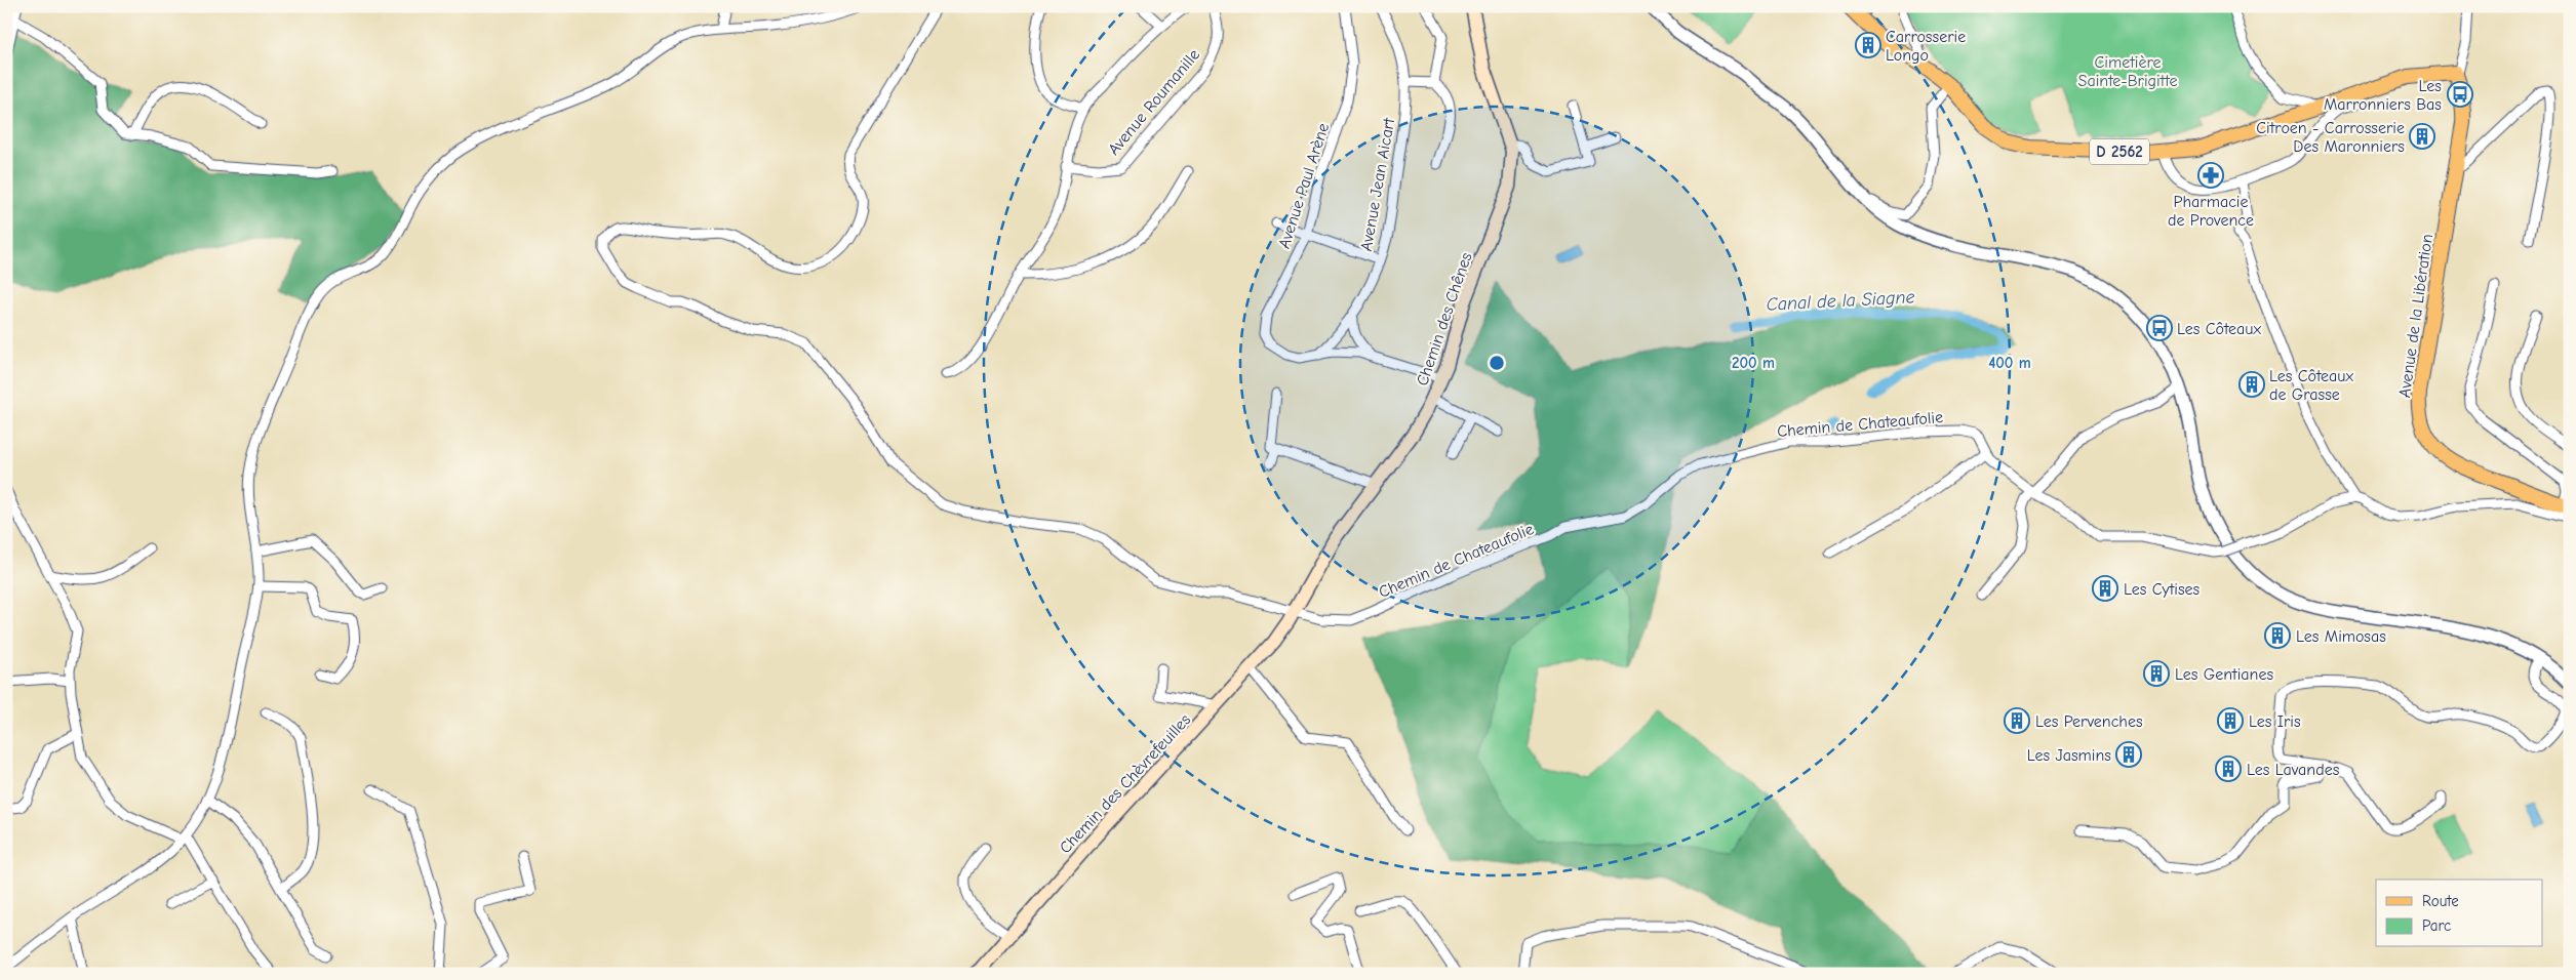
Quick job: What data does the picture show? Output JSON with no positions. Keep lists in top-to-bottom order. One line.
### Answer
{"streets":{"main road":["D 2562","Avenue de la Libération","Chemin des Chênes","Chemin des Chèvrefeuilles"],"street":["Avenue Roumanille","Avenue Jean Aicart","Avenue Paul Arène","Chemin de Chateaufolie"]},"crossings":[["D 2562","Avenue de la Libération"],["Avenue Jean Aicart","Avenue Paul Arène"],["Chemin des Chênes","Chemin de Chateaufolie"],["Chemin des Chênes","Chemin des Chèvrefeuilles"],["Chemin de Chateaufolie","Chemin des Chèvrefeuilles"]],"water":["Canal de la Siagne"],"parks":["Cimetière Sainte-Brigitte"],"places":{"building":["Carrosserie Longo","Citroen - Carrosserie Des Maronniers","Les Côteaux de Grasse","Les Cytises","Les Mimosas","Les Gentianes","Les Pervenches","Les Iris","Les Jasmins","Les Lavandes"],"bus stop":["Les Marronniers Bas","Les Côteaux"],"pharmacy":["Pharmacie de Provence"]},"legend":["Route","Parc"],"rings":["200 m","400 m"]}
